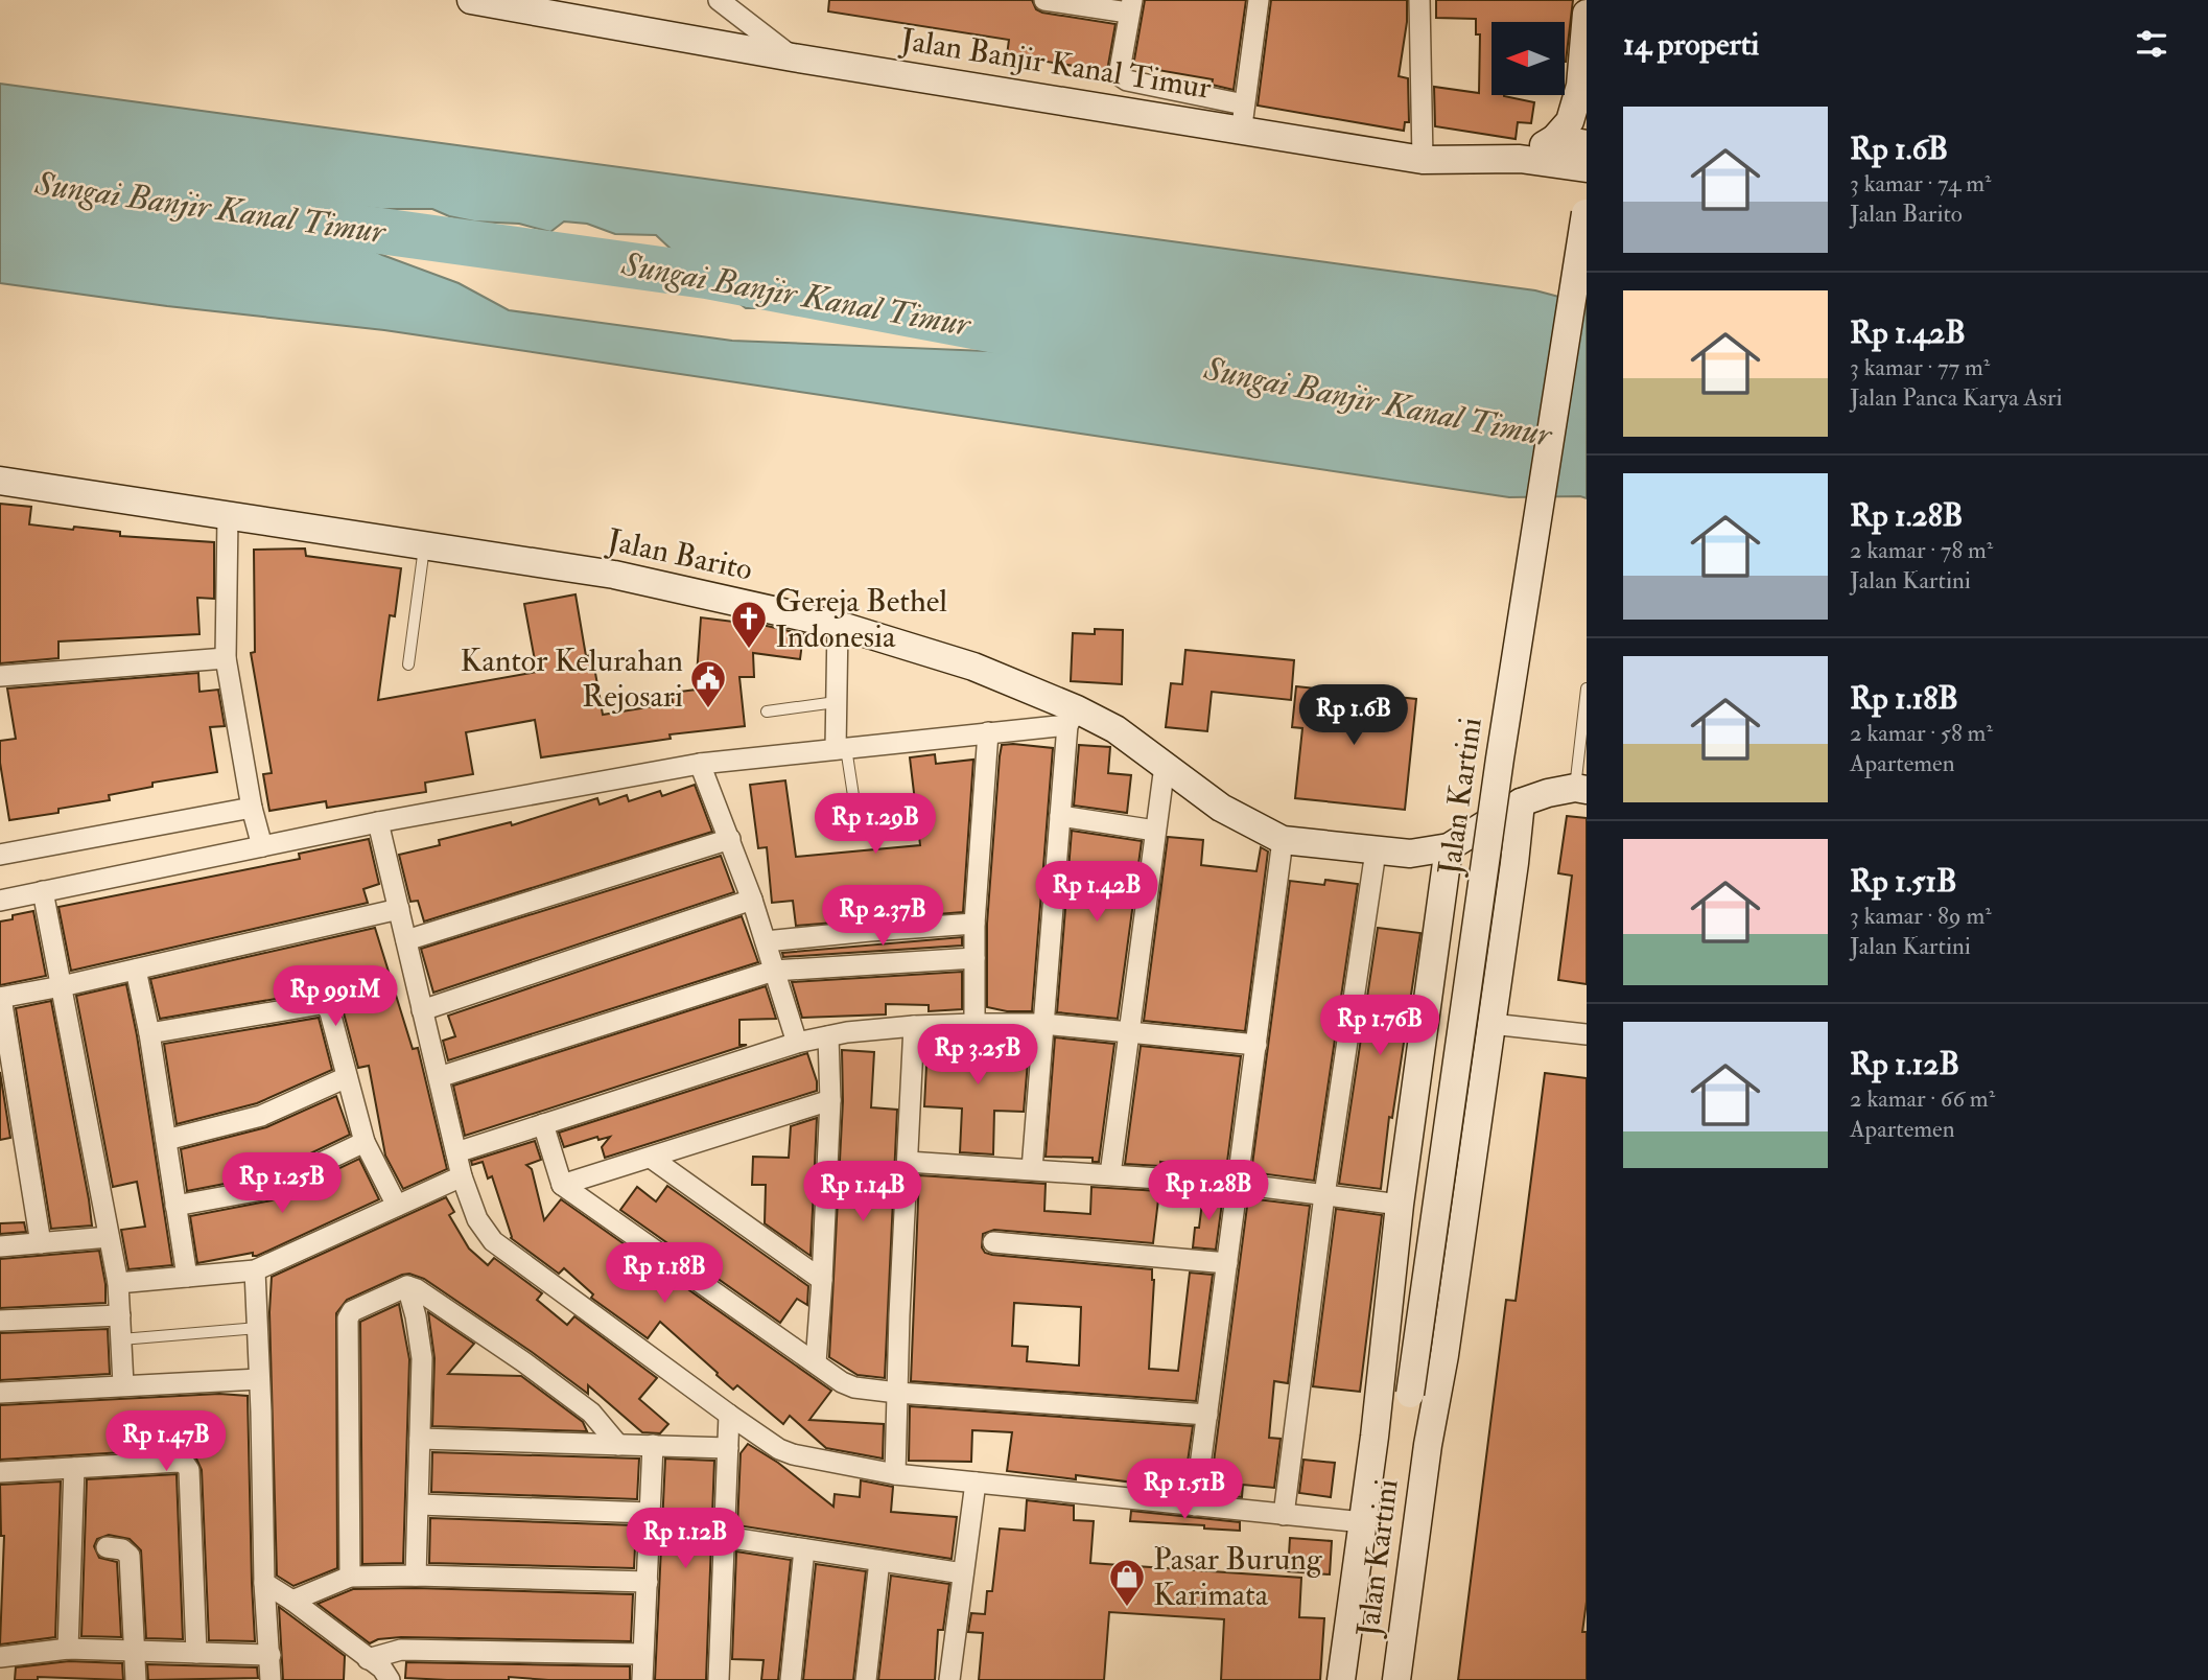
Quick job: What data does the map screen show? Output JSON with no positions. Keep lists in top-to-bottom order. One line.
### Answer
{"streets":{"street":["Jalan Banjir Kanal Timur","Jalan Barito","Jalan Kartini"]},"crossings":[["Jalan Barito","Jalan Kartini"]],"water":["Sungai Banjir Kanal Timur"],"places":{"church":["Gereja Bethel Indonesia"],"public building":["Kantor Kelurahan Rejosari"],"shop":["Pasar Burung Karimata"]},"north":"left","page":{"heading":"14 properti","list":[{"name":"Rp 1.6B","note":"3 kamar · 74 m² · Jalan Barito"},{"name":"Rp 1.42B","note":"3 kamar · 77 m² · Jalan Panca Karya Asri"},{"name":"Rp 1.28B","note":"2 kamar · 78 m² · Jalan Kartini"},{"name":"Rp 1.18B","note":"2 kamar · 58 m² · Apartemen"},{"name":"Rp 1.51B","note":"3 kamar · 89 m² · Jalan Kartini"},{"name":"Rp 1.12B","note":"2 kamar · 66 m² · Apartemen"}],"price":["Rp 1.6B","Rp 1.29B","Rp 1.42B","Rp 2.37B","Rp 991M","Rp 1.76B","Rp 3.25B","Rp 1.25B","Rp 1.28B","Rp 1.14B","Rp 1.18B","Rp 1.47B","Rp 1.51B","Rp 1.12B"]}}
